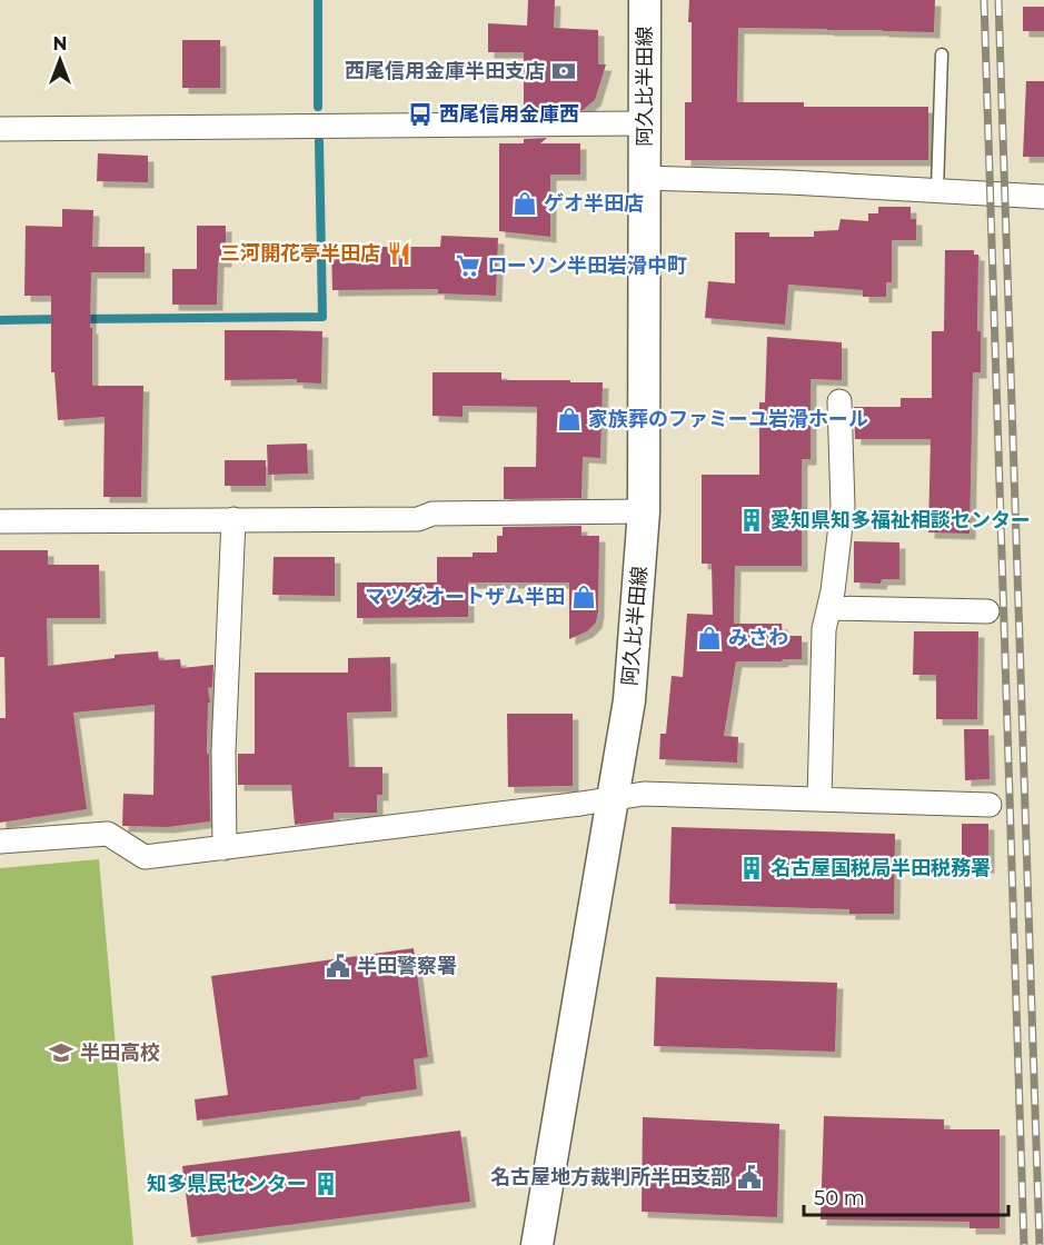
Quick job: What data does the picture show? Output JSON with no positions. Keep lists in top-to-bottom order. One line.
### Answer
{"streets":{"main road":["阿久比半田線"]},"places":{"bank":["西尾信用金庫半田支店"],"bus stop":["西尾信用金庫西"],"shop":["ゲオ半田店","家族葬のファミーユ岩滑ホール","マツダオートザム半田","みさわ"],"restaurant":["三河開花亭半田店"],"supermarket":["ローソン半田岩滑中町"],"building":["愛知県知多福祉相談センター","名古屋国税局半田税務署","知多県民センター"],"public building":["半田警察署","名古屋地方裁判所半田支部"],"school or university":["半田高校"]},"scale_bar":"50 m","north":"top"}
